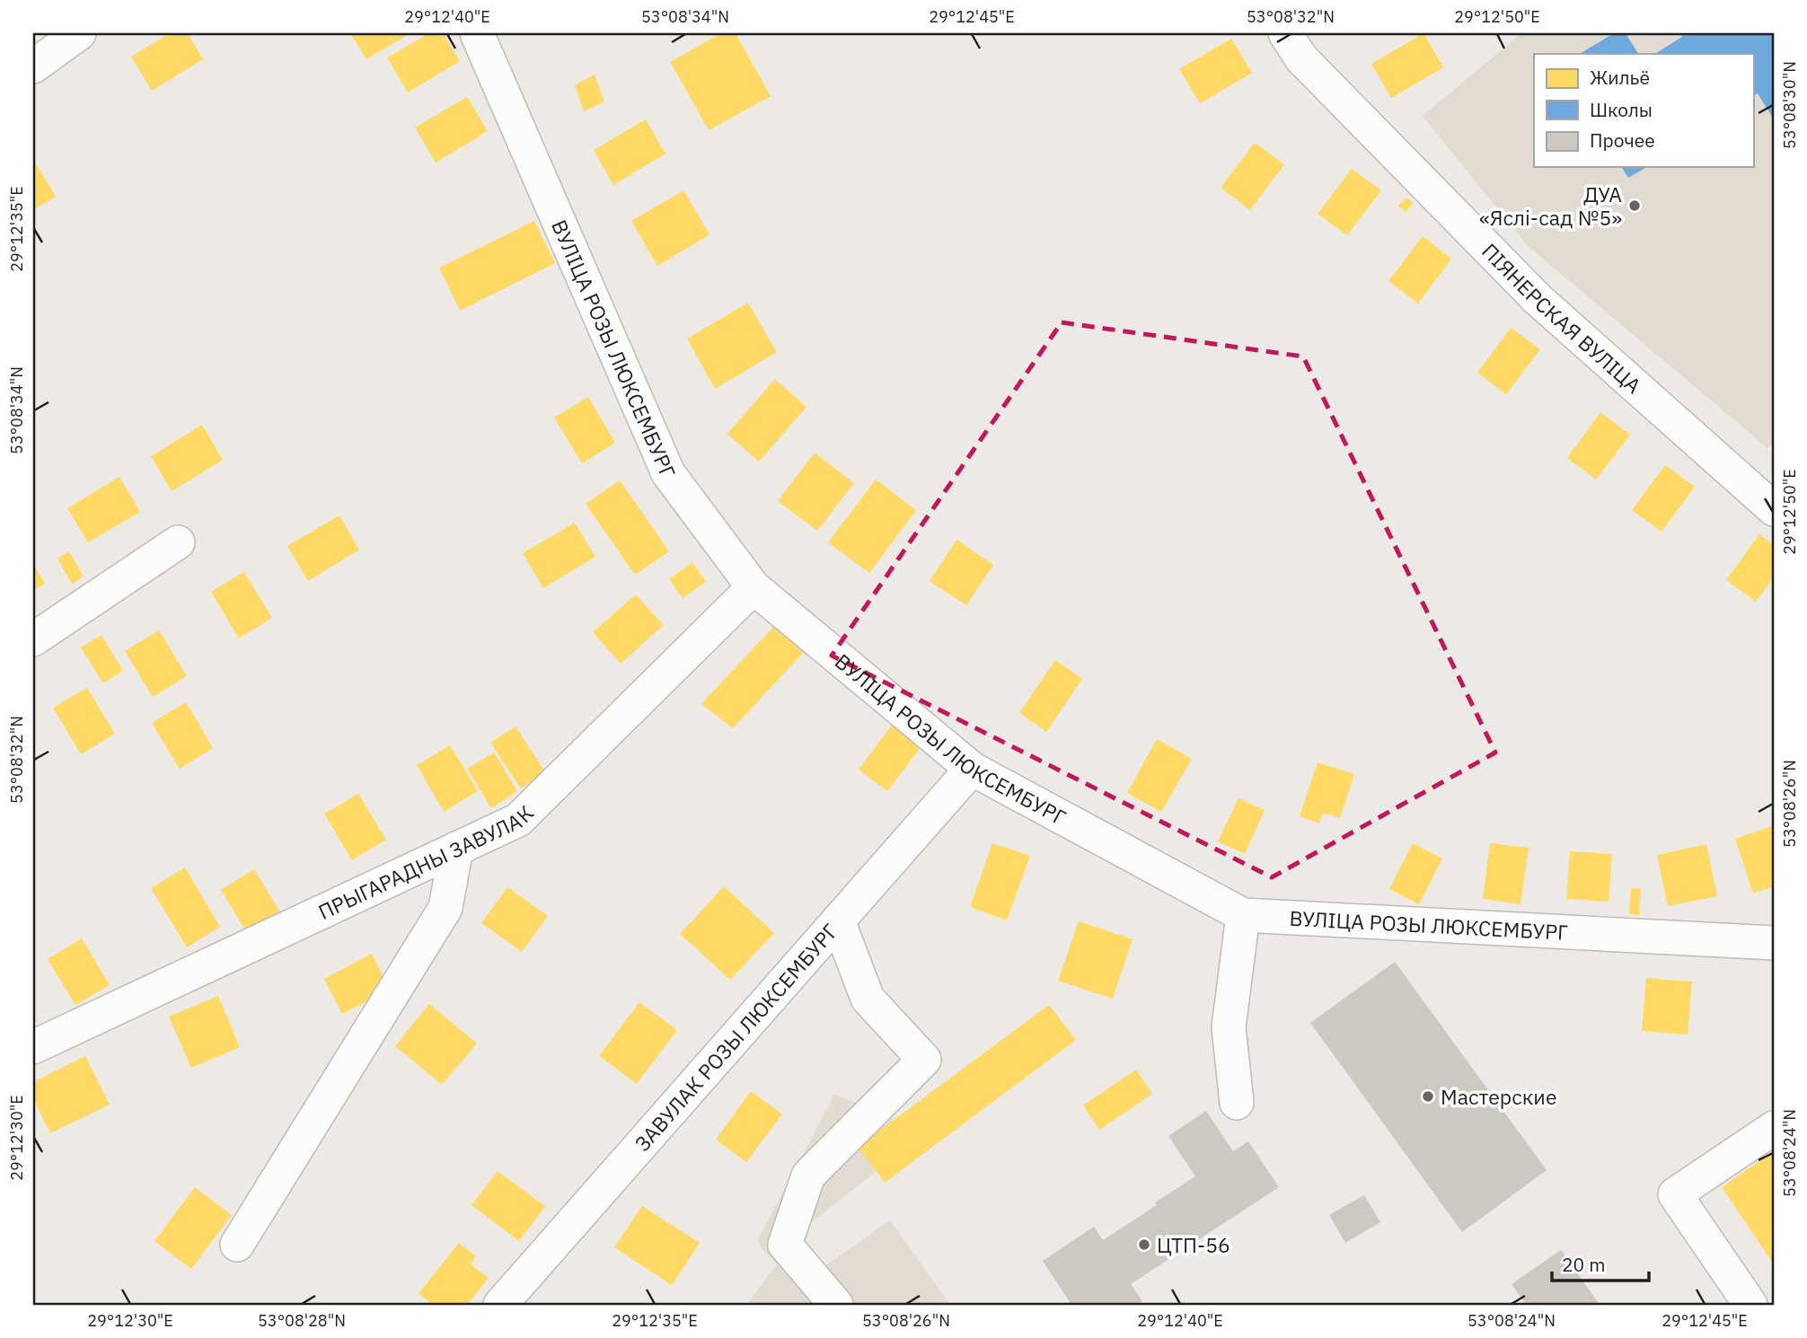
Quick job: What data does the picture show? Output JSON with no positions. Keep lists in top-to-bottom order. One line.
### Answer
{"streets":{"street":["ПІЯНЕРСКАЯ ВУЛІЦА","ВУЛІЦА РОЗЫ ЛЮКСЕМБУРГ","ПРЫГАРАДНЫ ЗАВУЛАК","ЗАВУЛАК РОЗЫ ЛЮКСЕМБУРГ"]},"crossings":[["ВУЛІЦА РОЗЫ ЛЮКСЕМБУРГ","ПРЫГАРАДНЫ ЗАВУЛАК"],["ВУЛІЦА РОЗЫ ЛЮКСЕМБУРГ","ЗАВУЛАК РОЗЫ ЛЮКСЕМБУРГ"]],"places":["ДУА «Яслі-сад №5»","Мастерские","ЦТП-56"],"legend":["Жильё","Школы","Прочее"],"scale_bar":"20 m","coordinates":["29°12'40\"E","53°08'34\"N","29°12'45\"E","53°08'32\"N","29°12'50\"E","53°08'30\"N","29°12'35\"E","53°08'26\"N","29°12'30\"E","53°08'24\"N","53°08'28\"N"]}
